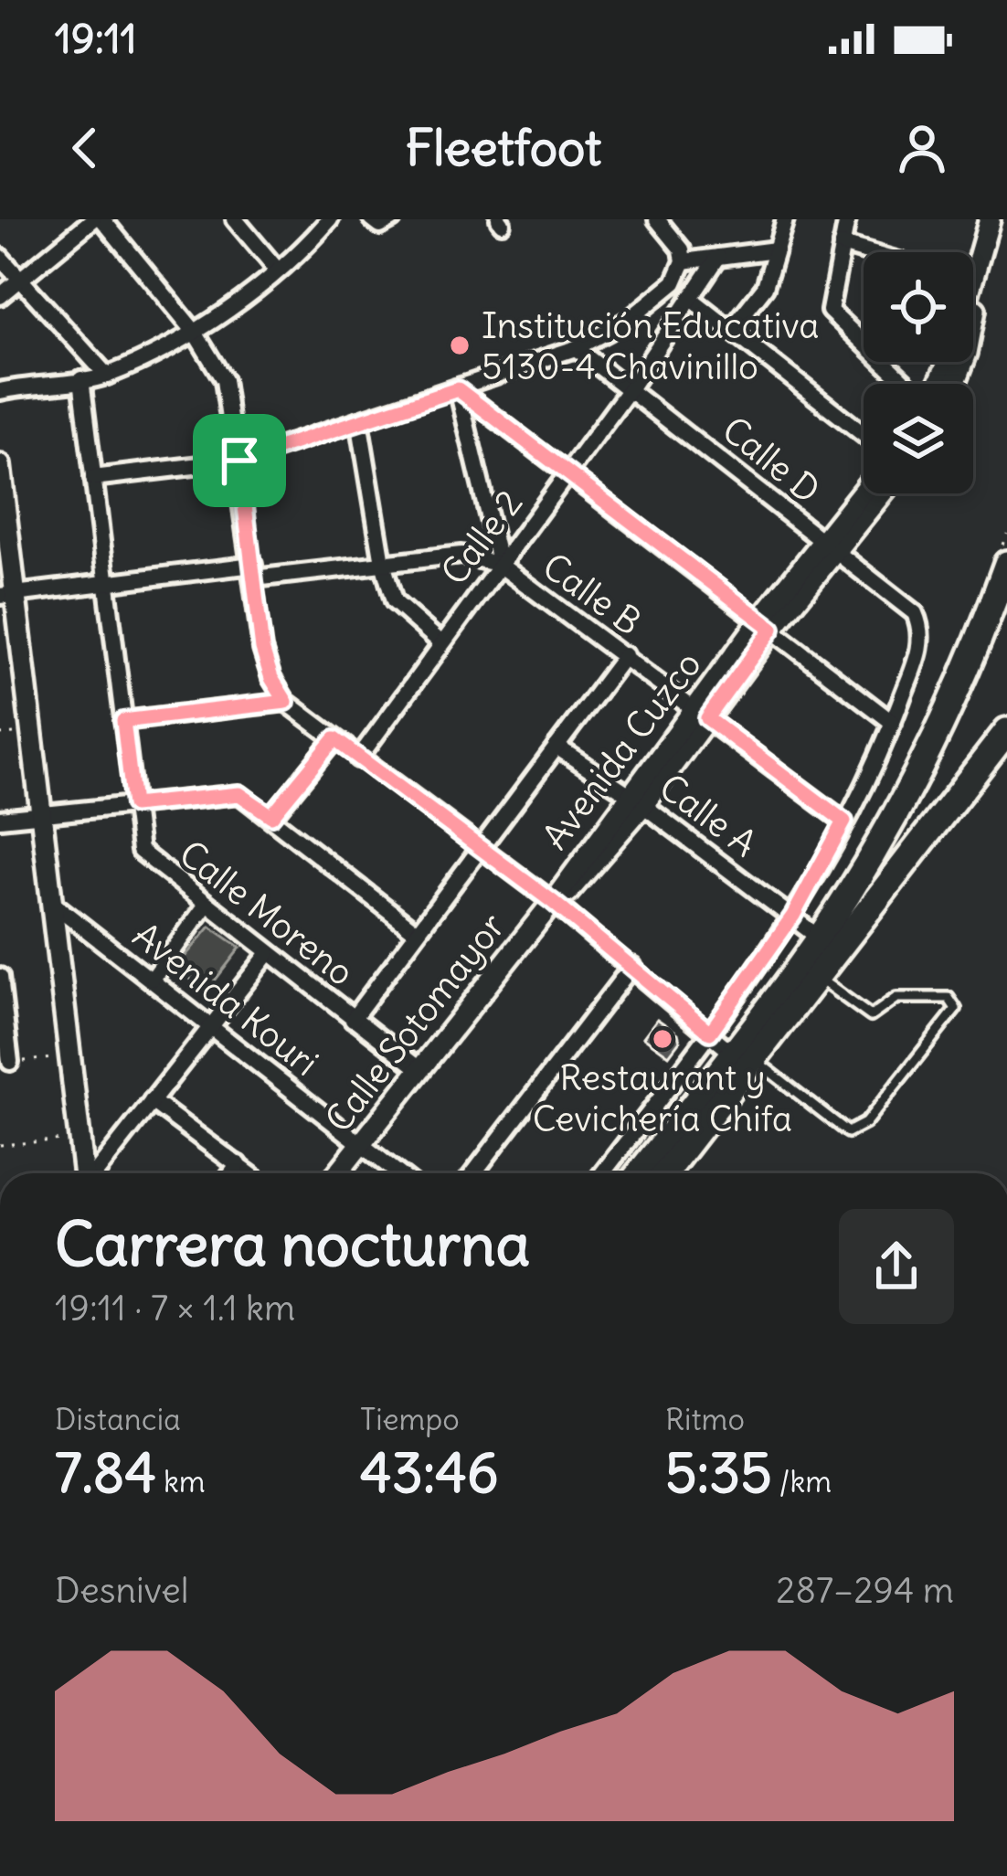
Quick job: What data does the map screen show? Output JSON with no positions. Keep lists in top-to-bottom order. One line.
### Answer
{"streets":{"street":["Calle D","Calle 2","Calle B","Avenida Cuzco","Calle A","Calle Moreno","Avenida Kouri","Calle Sotomayor"]},"crossings":[["Calle D","Calle 2"],["Calle D","Avenida Cuzco"],["Calle 2","Calle B"],["Calle B","Avenida Cuzco"],["Avenida Cuzco","Calle A"],["Avenida Cuzco","Calle Sotomayor"],["Calle Moreno","Calle Sotomayor"],["Avenida Kouri","Calle Sotomayor"]],"places":["Institución Educativa 5130-4 Chavinillo","Restaurant y Cevichería Chifa"],"page":{"status":"19:11","header":"Fleetfoot","heading":["Carrera nocturna","19:11 · 7 × 1.1 km"],"stats":[["Distancia","7.84 km"],["Tiempo","43:46"],["Ritmo","5:35 /km"]],"chart":["Desnivel","287–294 m"]}}
